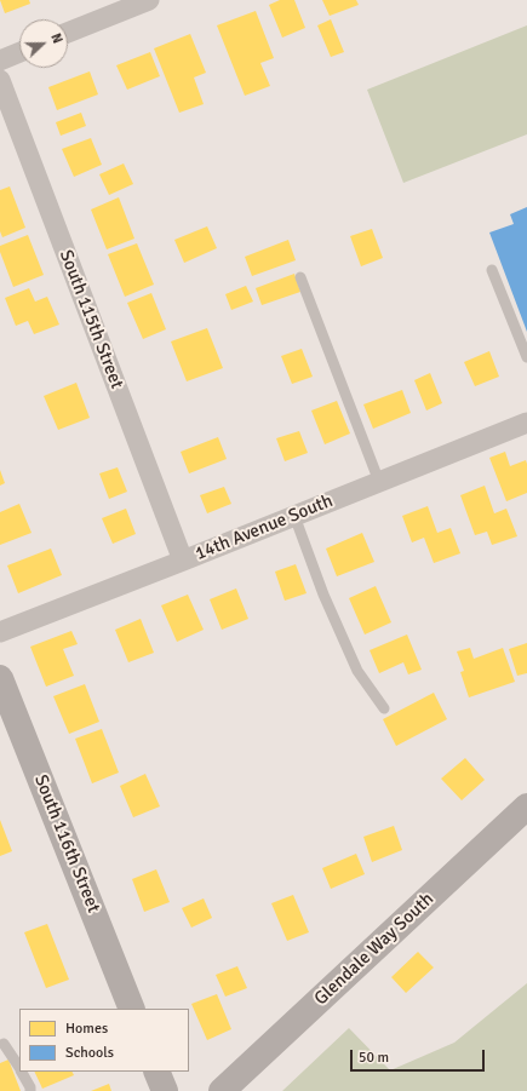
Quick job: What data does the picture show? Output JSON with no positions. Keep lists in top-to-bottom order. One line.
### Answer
{"streets":{"street":["South 115th Street","14th Avenue South","South 116th Street","Glendale Way South"]},"crossings":[["South 115th Street","14th Avenue South"]],"legend":["Homes","Schools"],"scale_bar":"50 m","north":"right"}
